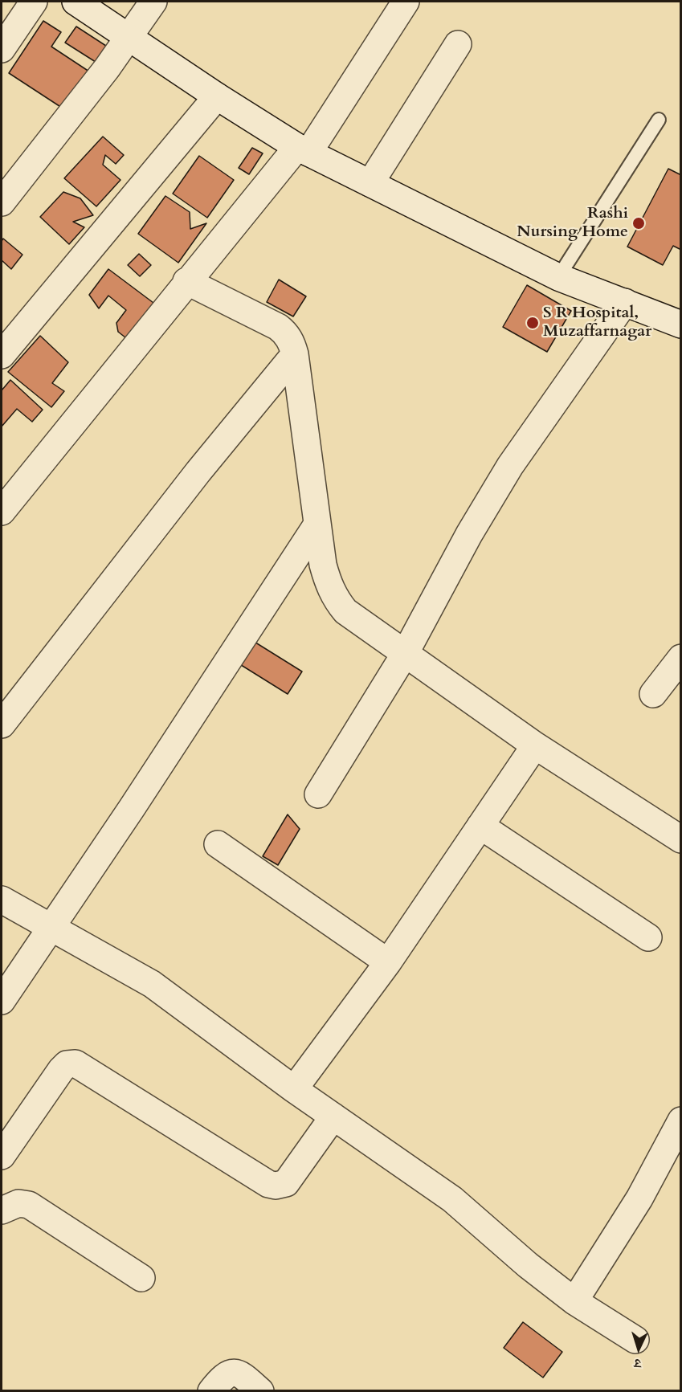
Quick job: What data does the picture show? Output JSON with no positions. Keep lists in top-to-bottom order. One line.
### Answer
{"places":["Rashi Nursing Home","S R Hospital, Muzaffarnagar"],"north":"bottom"}
